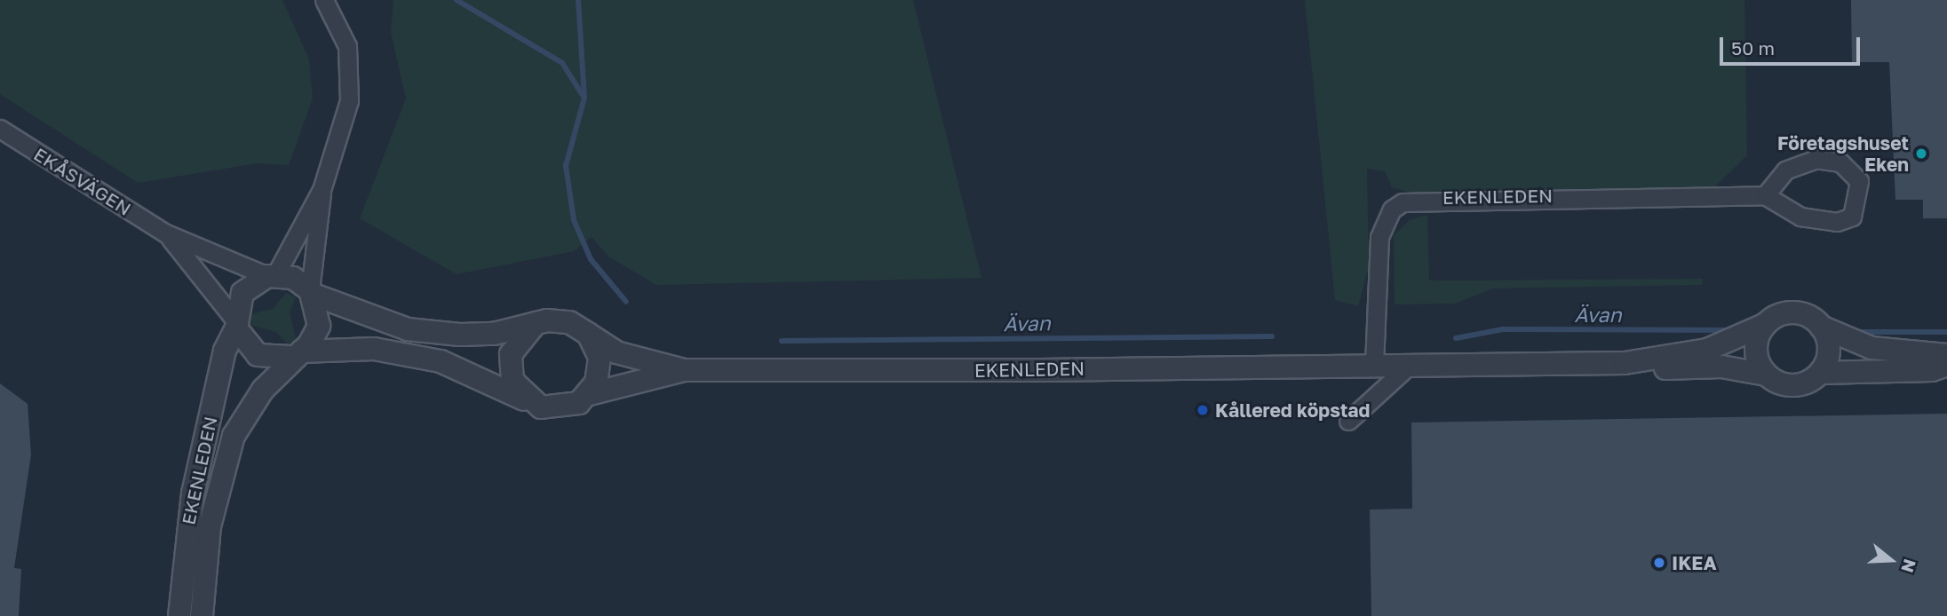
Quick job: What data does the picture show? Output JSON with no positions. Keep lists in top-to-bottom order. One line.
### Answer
{"streets":{"street":["EKÅSVÄGEN","EKENLEDEN"]},"crossings":[["EKÅSVÄGEN","EKENLEDEN"]],"water":["Ävan"],"places":["Företagshuset Eken","Kållered köpstad","IKEA"],"scale_bar":"50 m","north":"right"}
